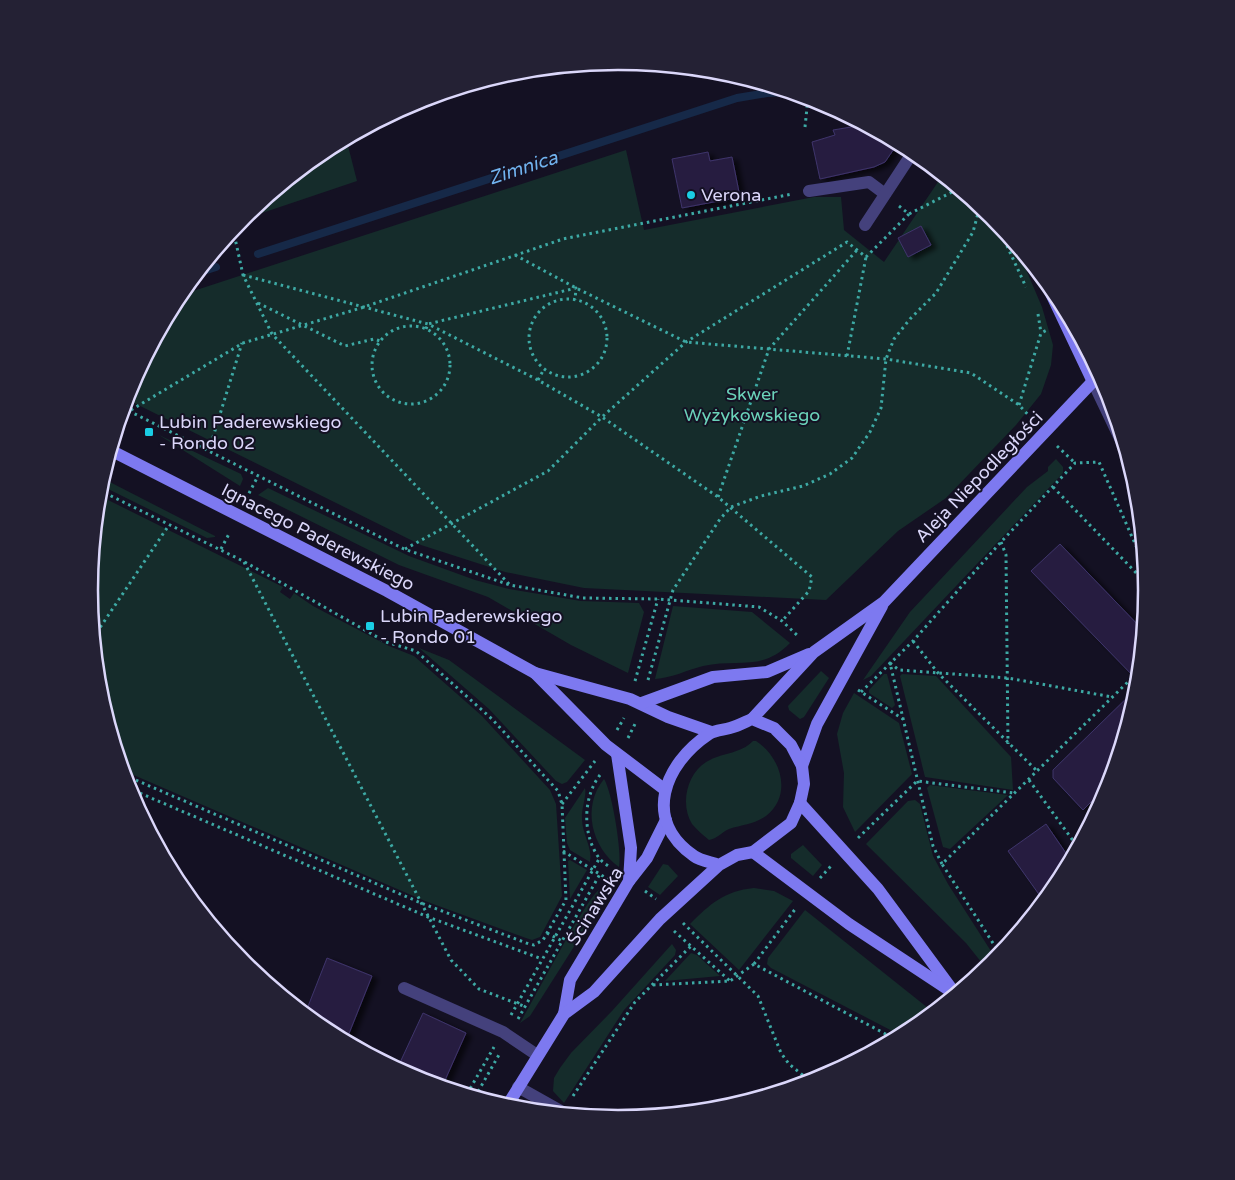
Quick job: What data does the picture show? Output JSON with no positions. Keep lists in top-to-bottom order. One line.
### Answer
{"streets":{"main road":["Aleja Niepodległości","Ignacego Paderewskiego","Ścinawska"]},"crossings":[["Aleja Niepodległości","Ignacego Paderewskiego"],["Aleja Niepodległości","Ścinawska"],["Ignacego Paderewskiego","Ścinawska"]],"water":["Zimnica"],"parks":["Skwer Wyżykowskiego"],"places":{"other":["Verona"],"transit":["Lubin Paderewskiego - Rondo 02","Lubin Paderewskiego - Rondo 01"]}}
